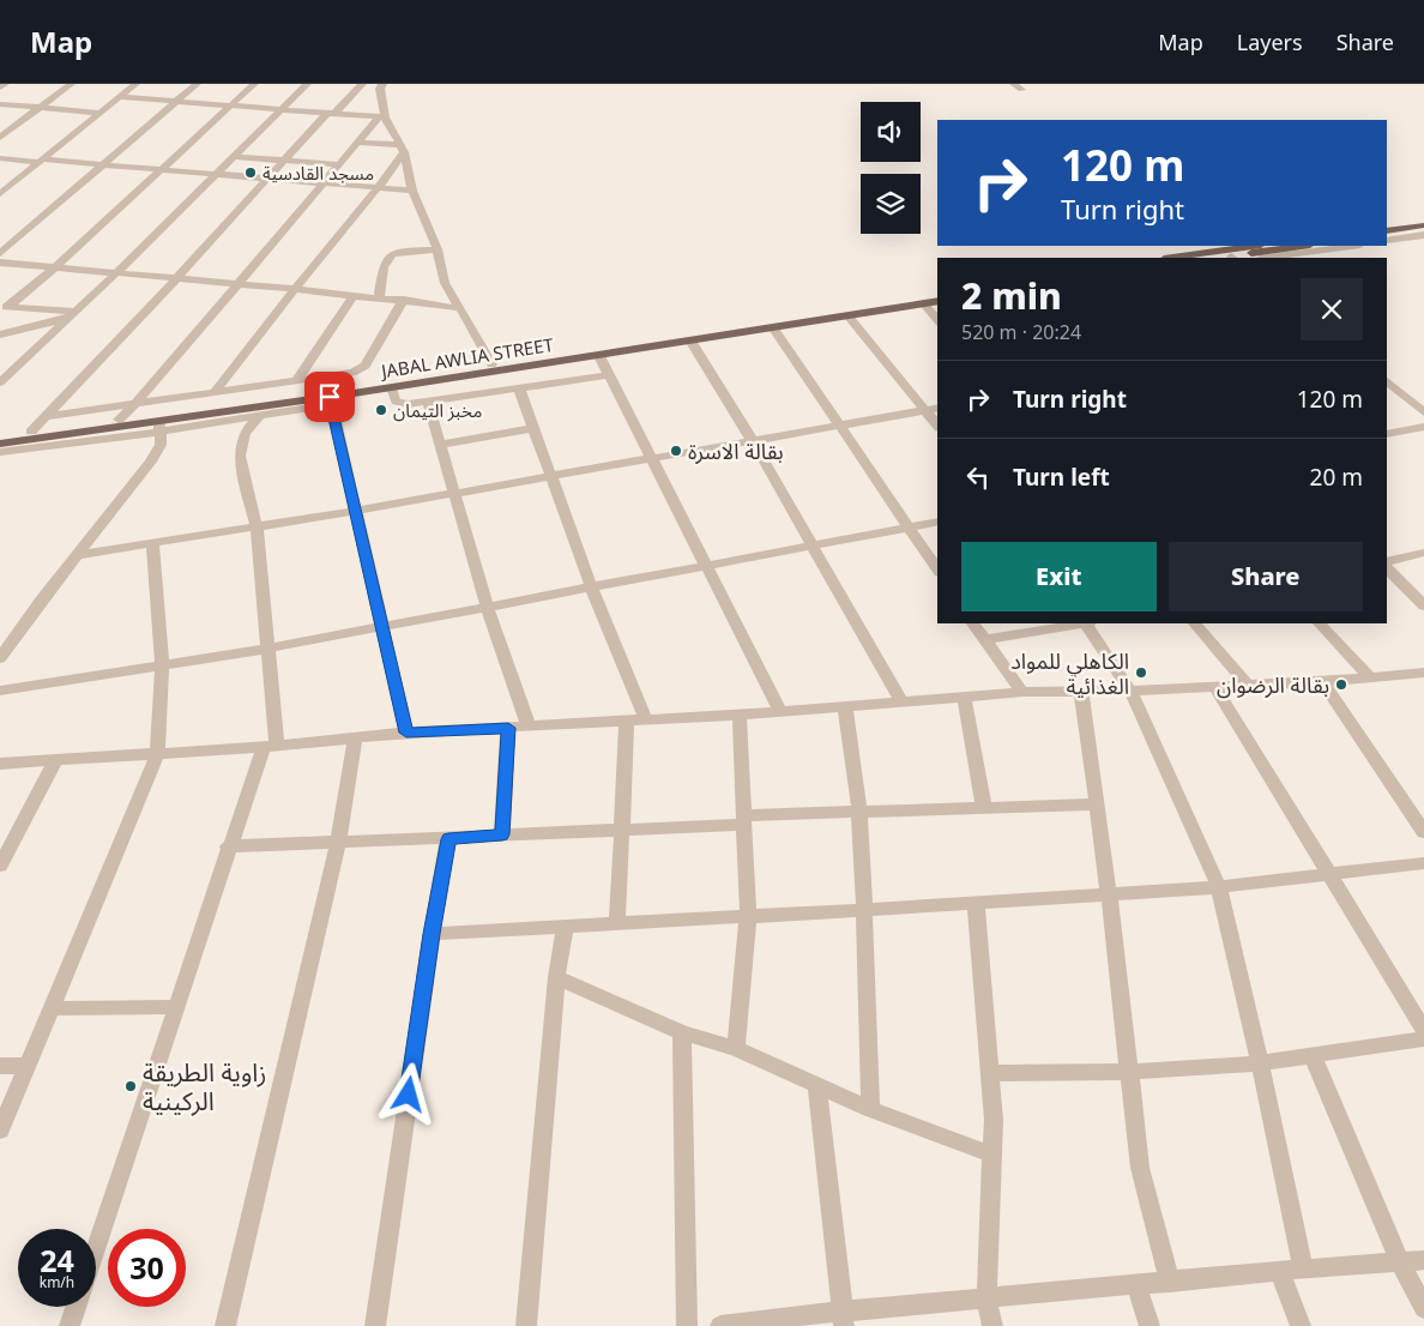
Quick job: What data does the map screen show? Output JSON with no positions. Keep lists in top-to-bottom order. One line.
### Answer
{"streets":{"main road":["JABAL AWLIA STREET"]},"places":["مسجد القادسية","مخبز التيمان","بقالة الاسرة","الكاهلي للمواد الغذائية","بقالة الرضوان","زاوية الطريقة الركينية"],"page":{"header":"Map","nav":["Map","Layers","Share"],"turn":["120 m","Turn right"],"heading":["2 min","520 m · 20:24"],"list":[{"name":"Turn right","value":"120 m"},{"name":"Turn left","value":"20 m"}],"buttons":["Exit","Share"],"speed":"24 km/h","limit":"30"}}
